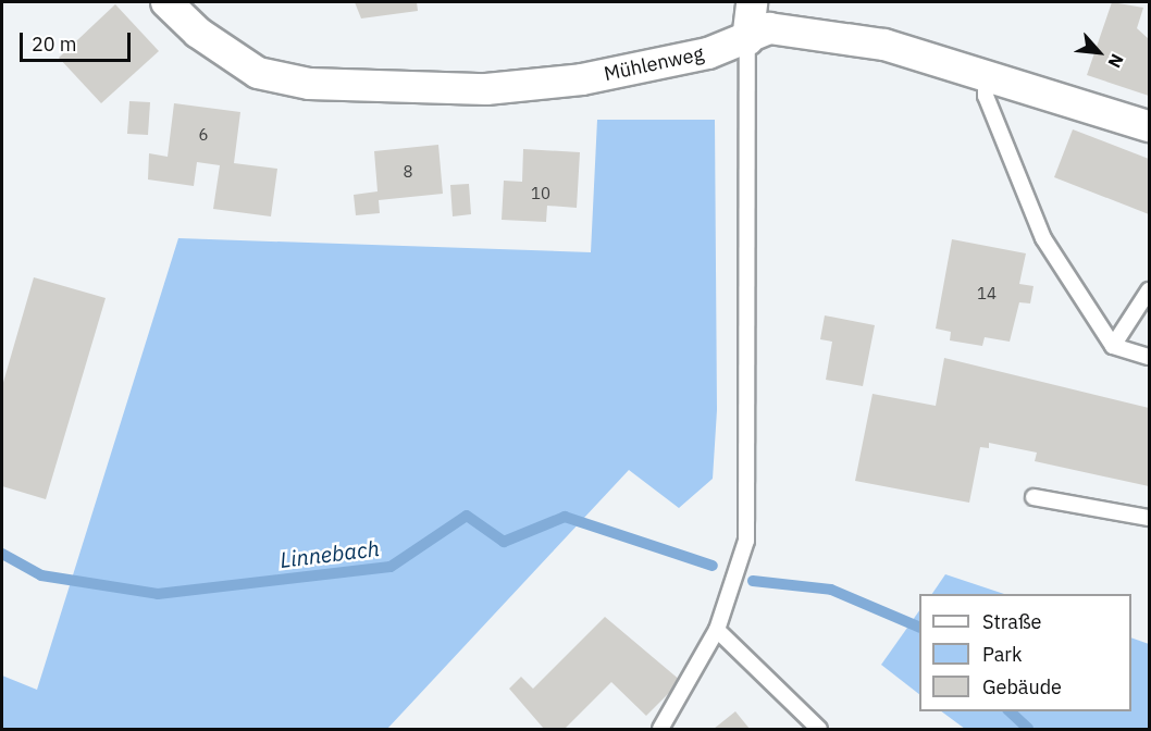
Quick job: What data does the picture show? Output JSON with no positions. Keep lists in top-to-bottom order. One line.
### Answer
{"streets":{"street":["Mühlenweg"]},"water":["Linnebach"],"house_numbers":["6","8","10","14"],"legend":["Straße","Park","Gebäude"],"scale_bar":"20 m","north":"bottom right"}
